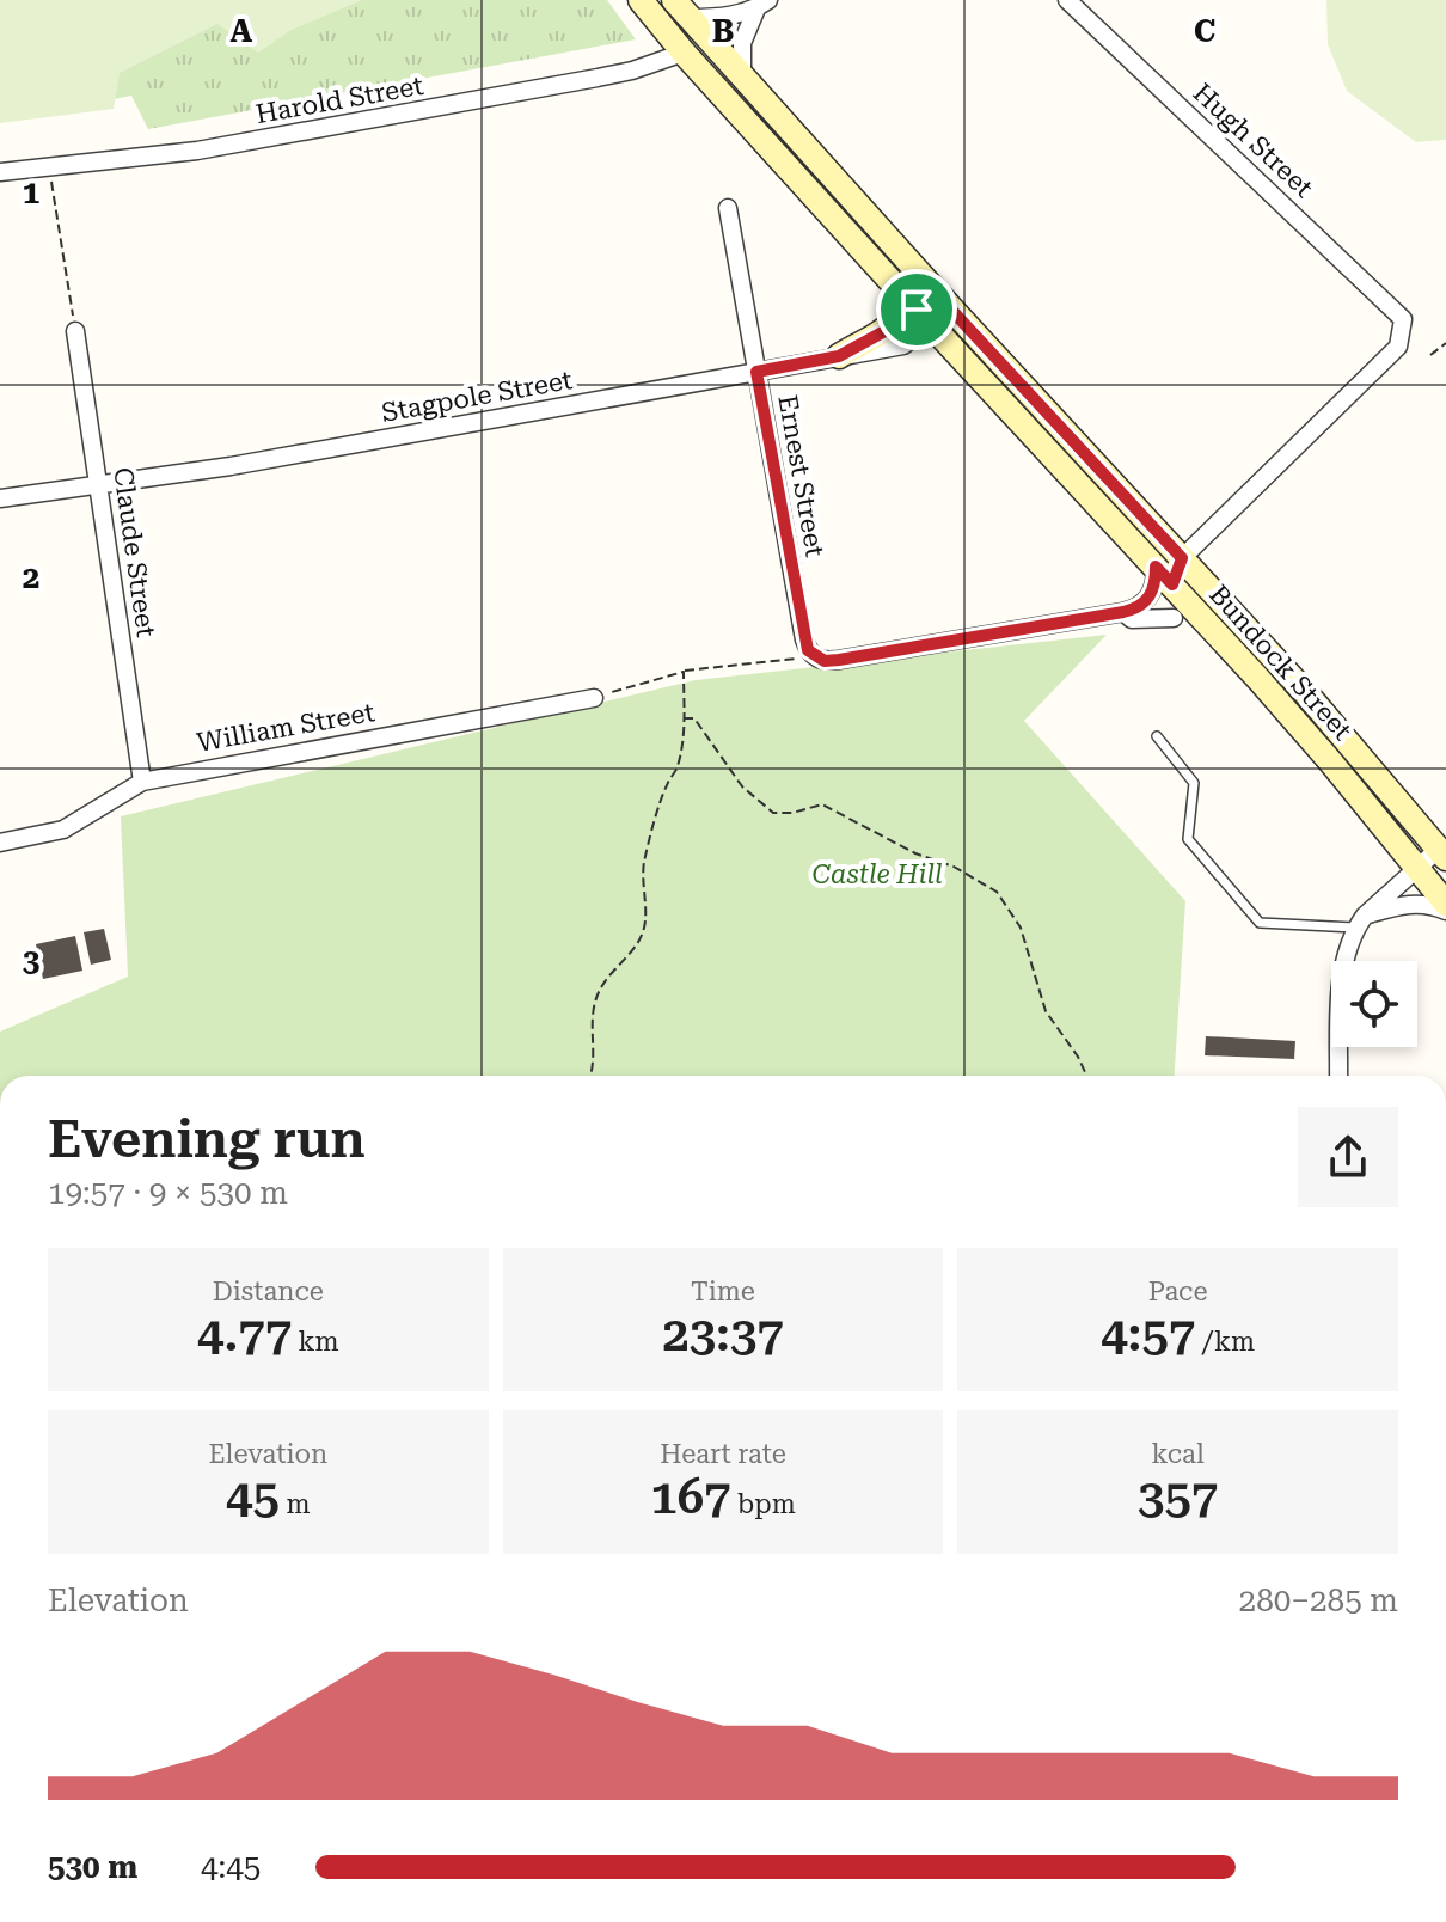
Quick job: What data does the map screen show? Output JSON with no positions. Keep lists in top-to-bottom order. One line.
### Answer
{"streets":{"main road":["Bundock Street"],"street":["Harold Street","Hugh Street","Stagpole Street","Ernest Street","Claude Street","William Street"]},"crossings":[["Harold Street","Bundock Street"],["Hugh Street","Bundock Street"],["Stagpole Street","Ernest Street"],["Stagpole Street","Claude Street"],["Stagpole Street","Bundock Street"],["Claude Street","William Street"]],"parks":["Castle Hill"],"page":{"heading":["Evening run","19:57 · 9 × 530 m"],"stats":[["Distance","4.77 km"],["Time","23:37"],["Pace","4:57 /km"],["Elevation","45 m"],["Heart rate","167 bpm"],["kcal","357"]],"chart":["Elevation","280–285 m"],"list":[{"name":"530 m","note":"4:45"}]},"grid":{"columns":["A","B","C"],"rows":["1","2","3"]}}
